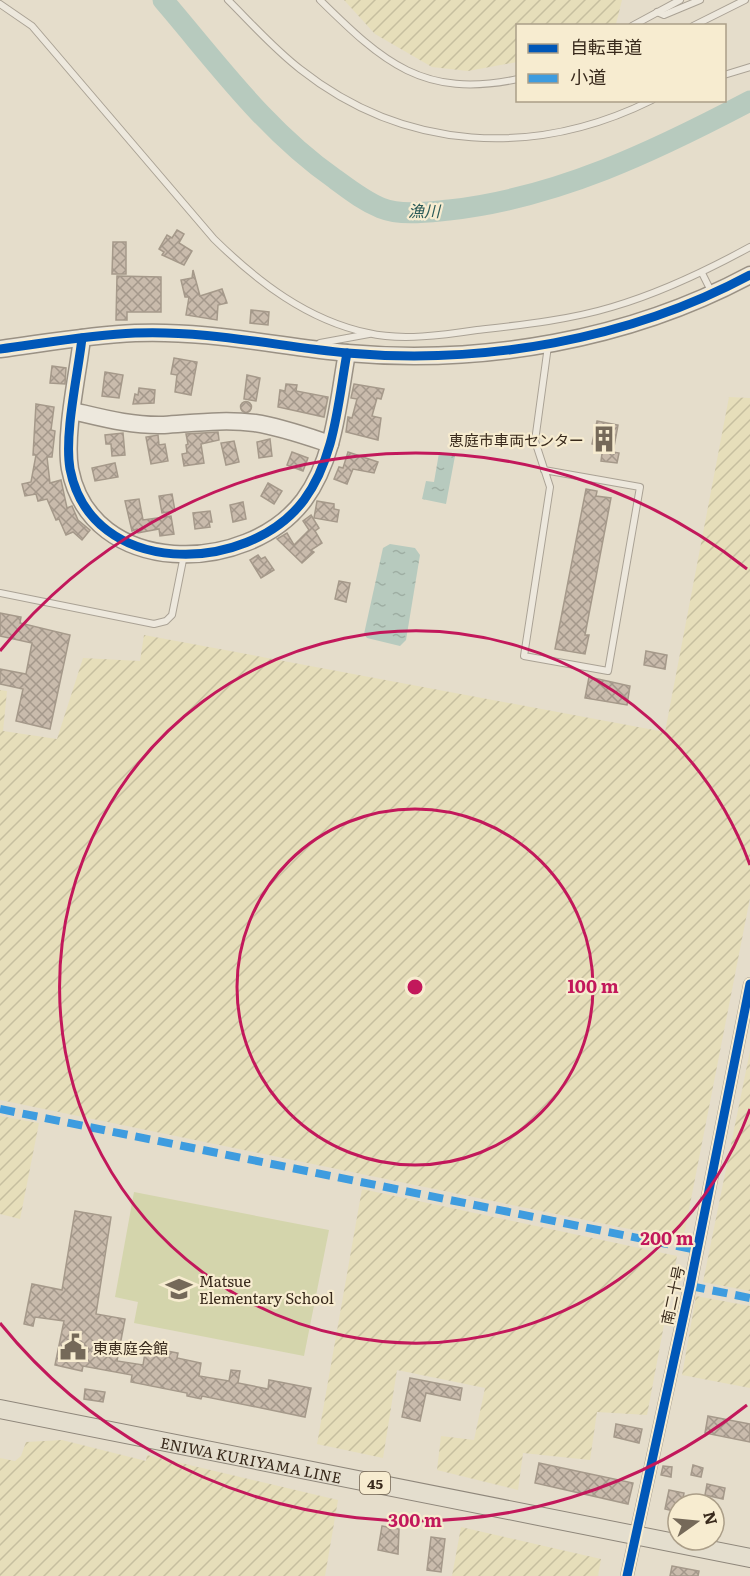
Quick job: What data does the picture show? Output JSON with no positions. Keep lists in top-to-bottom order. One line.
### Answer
{"streets":{"main road":["ENIWA KURIYAMA LINE","45"],"street":["南二十号"]},"crossings":[["南二十号","ENIWA KURIYAMA LINE"]],"water":["漁川"],"places":{"building":["恵庭市車両センター"],"school or university":["Matsue Elementary School"],"public building":["東恵庭会館"]},"legend":["自転車道","小道"],"north":"right","rings":["100 m","200 m","300 m"]}
